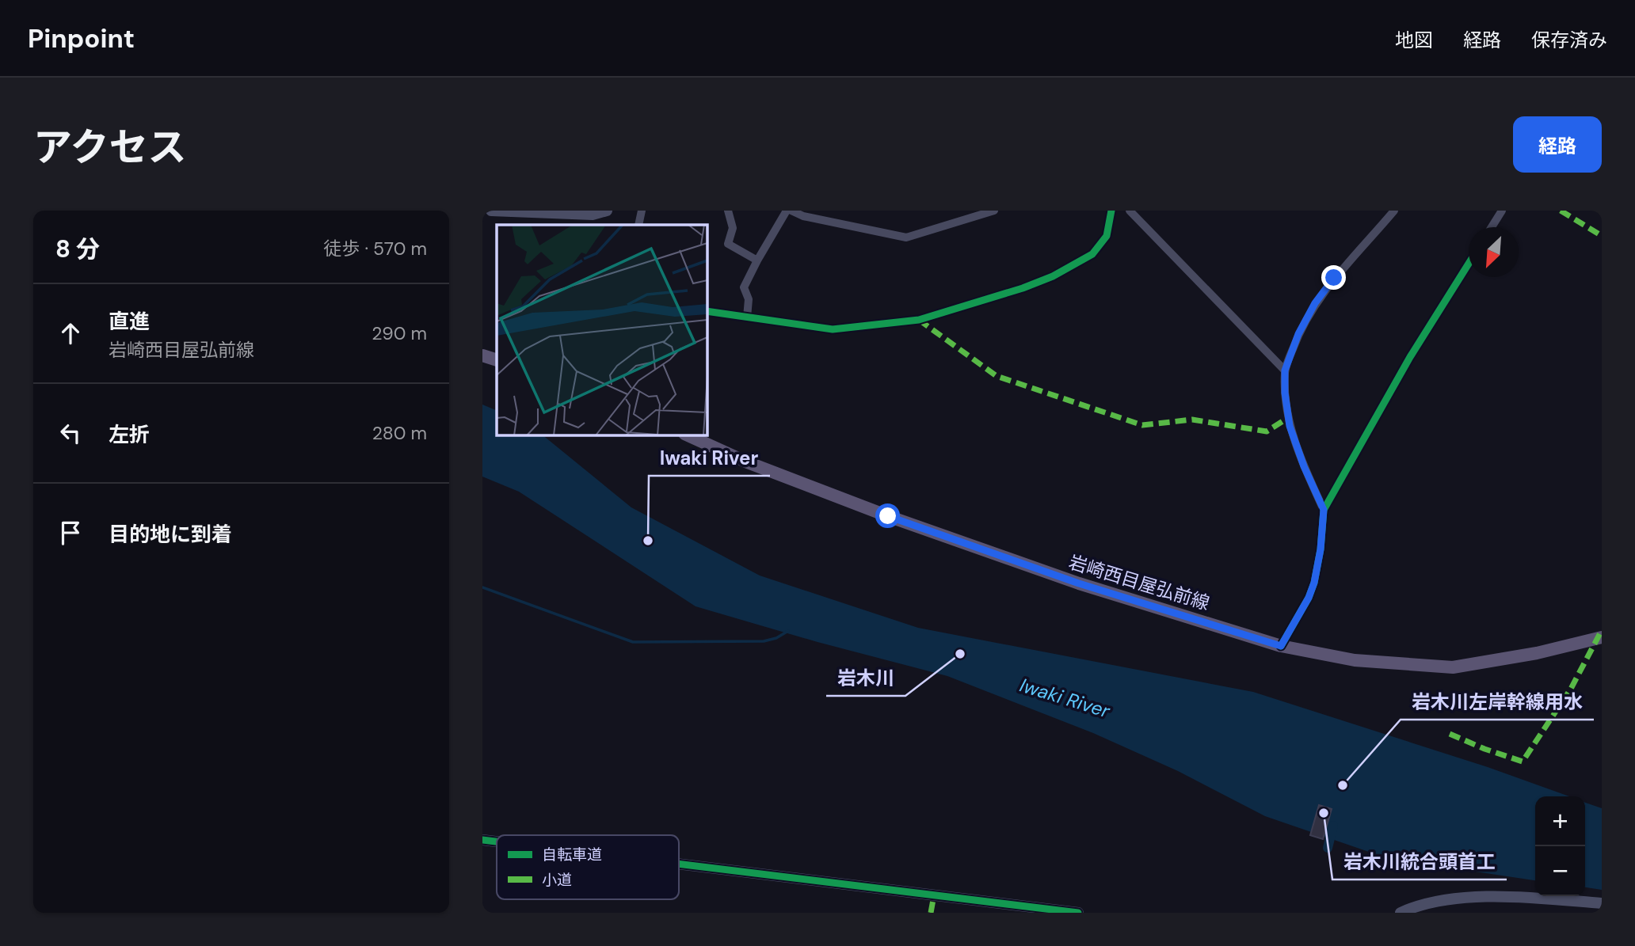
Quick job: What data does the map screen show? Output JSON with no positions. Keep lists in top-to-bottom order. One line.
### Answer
{"streets":{"main road":["岩崎西目屋弘前線"]},"water":["Iwaki River"],"places":["Iwaki River","岩木川","岩木川左岸幹線用水","岩木川統合頭首工"],"legend":["自転車道","小道"],"north":"bottom left","page":{"header":"Pinpoint","nav":["地図","経路","保存済み"],"title":"アクセス","buttons":"経路","heading":["8 分","徒歩 · 570 m"],"list":[["直進","岩崎西目屋弘前線","290 m"],["左折","280 m"],"目的地に到着"],"map_buttons":["+","−"]}}
